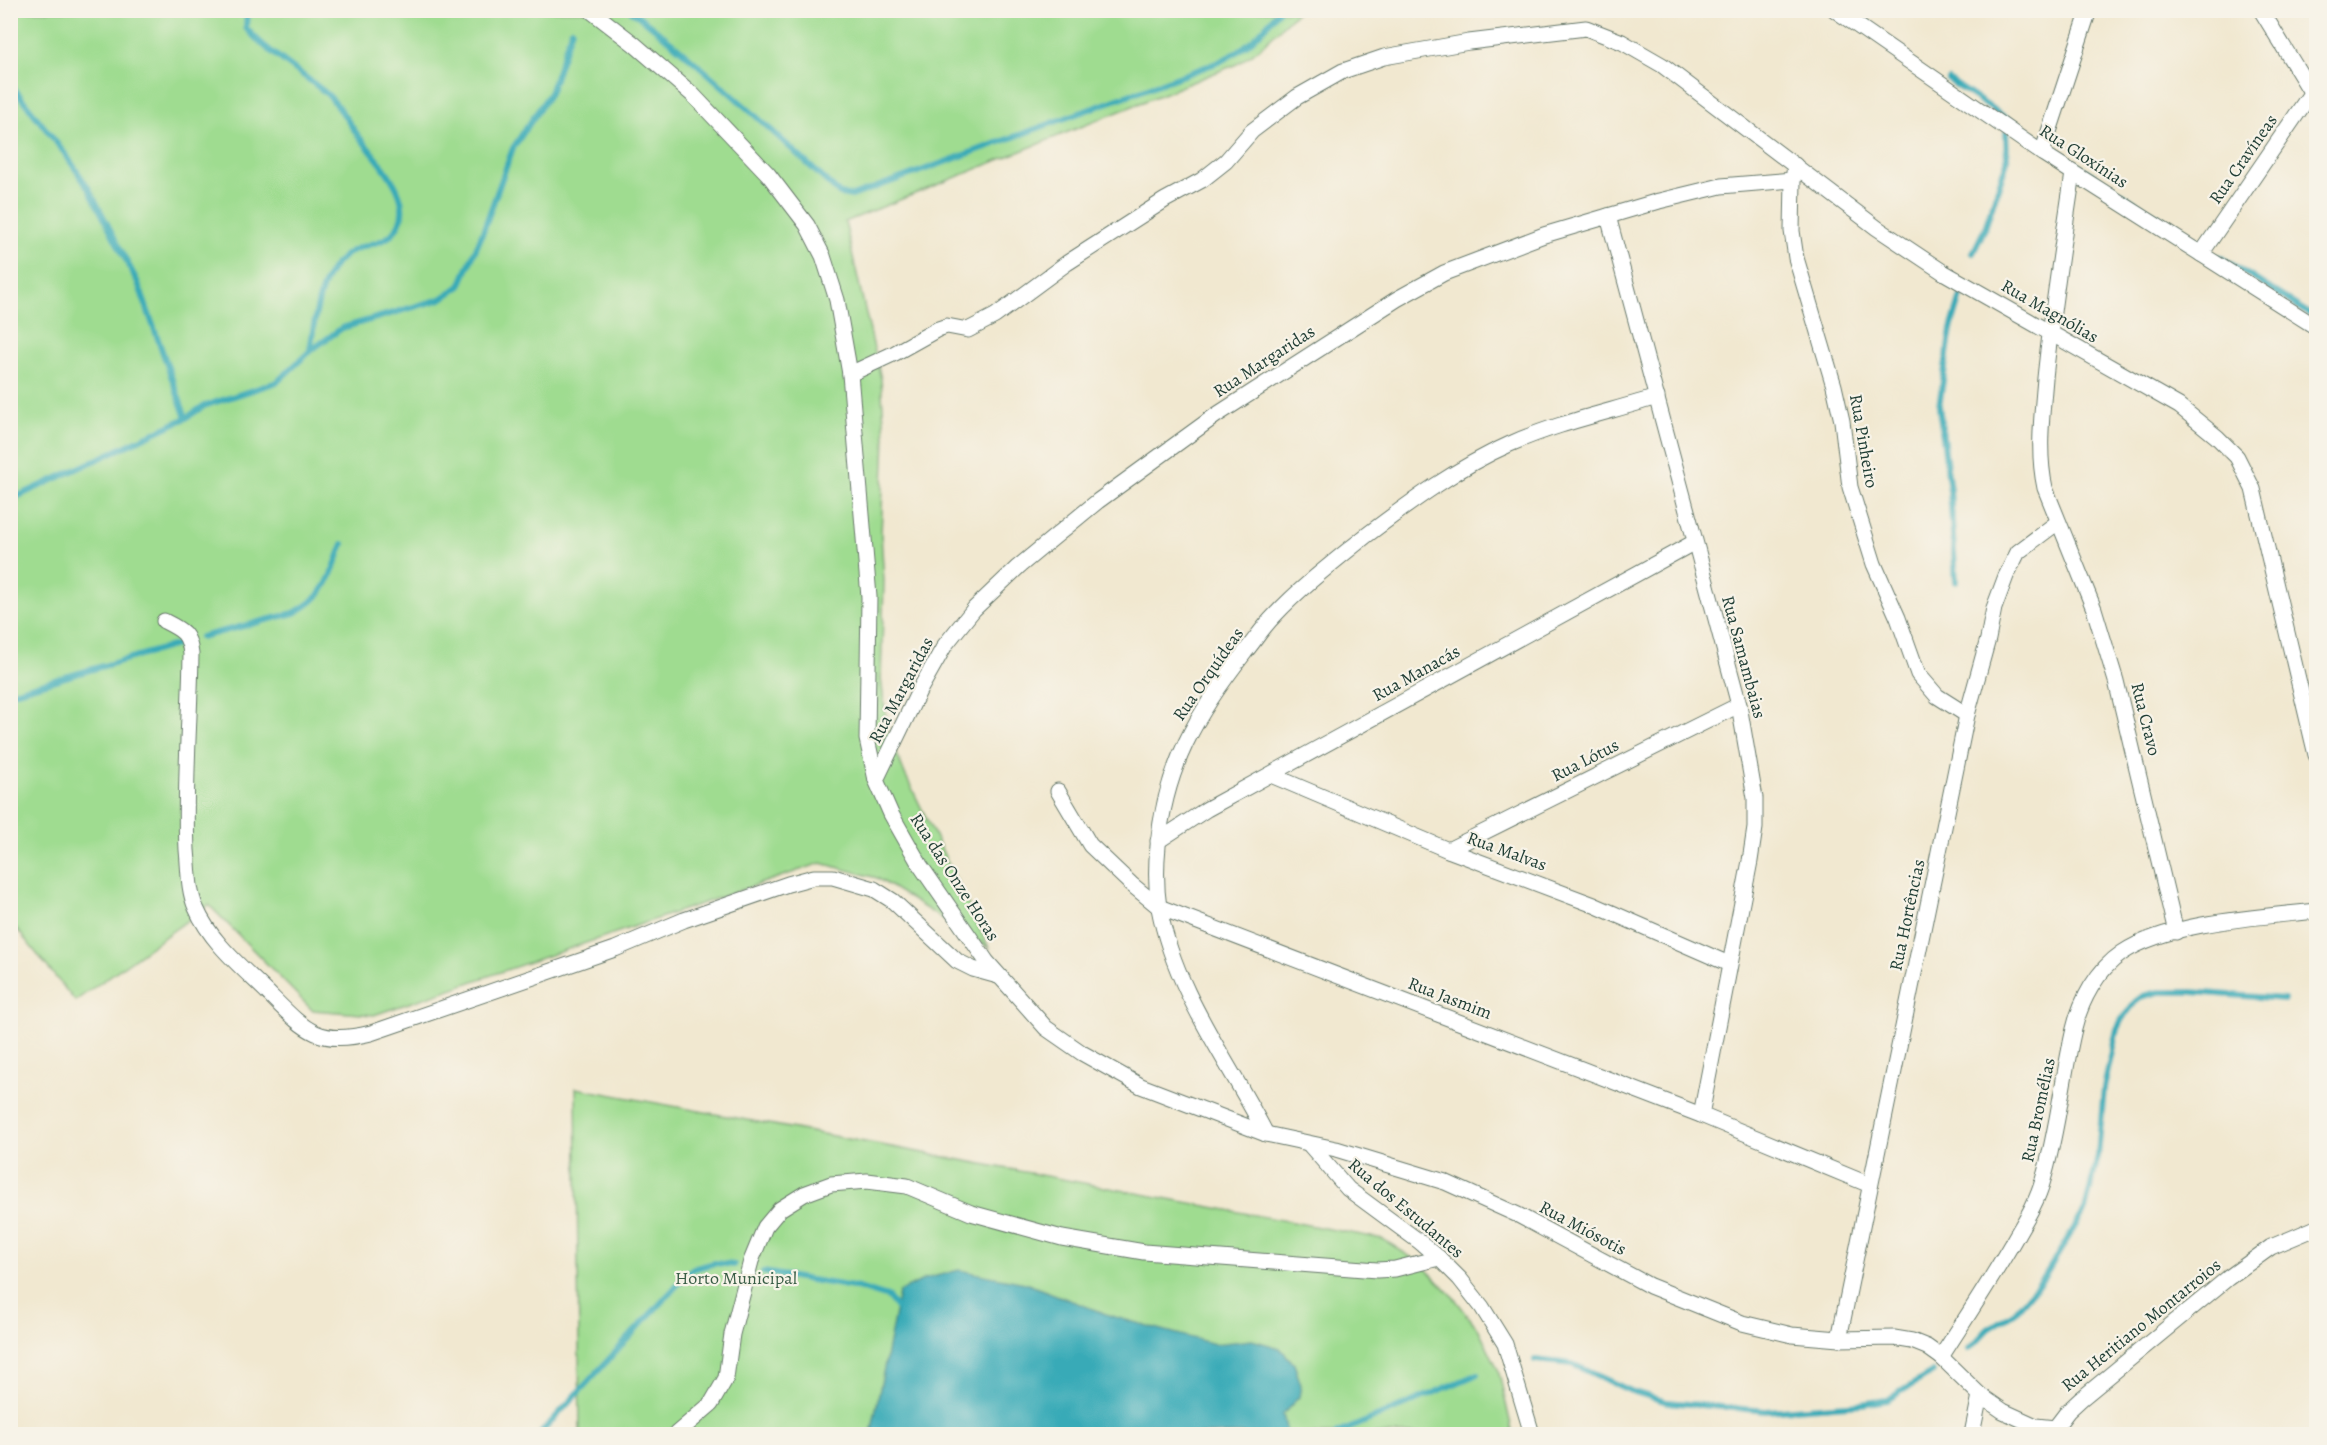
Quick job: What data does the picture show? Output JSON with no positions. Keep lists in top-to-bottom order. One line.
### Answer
{"streets":{"street":["Rua Gloxínias","Rua Cravíneas","Rua Magnólias","Rua Margaridas","Rua Pinheiro","Rua Samambaias","Rua Manacás","Rua Orquídeas","Rua Cravo","Rua Lótus","Rua Malvas","Rua das Onze Horas","Rua Hortências","Rua Jasmim","Rua Bromélias","Rua dos Estudantes","Rua Miósotis","Rua Heritiano Montarroios"]},"crossings":[["Rua Gloxínias","Rua Cravíneas"],["Rua Gloxínias","Rua Cravo"],["Rua Magnólias","Rua Margaridas"],["Rua Magnólias","Rua Pinheiro"],["Rua Magnólias","Rua Cravo"],["Rua Magnólias","Rua das Onze Horas"],["Rua Margaridas","Rua Pinheiro"],["Rua Margaridas","Rua Samambaias"],["Rua Margaridas","Rua das Onze Horas"],["Rua Pinheiro","Rua Hortências"],["Rua Samambaias","Rua Manacás"],["Rua Samambaias","Rua Orquídeas"],["Rua Samambaias","Rua Lótus"],["Rua Samambaias","Rua Malvas"],["Rua Samambaias","Rua Jasmim"],["Rua Manacás","Rua Orquídeas"],["Rua Manacás","Rua Malvas"],["Rua Orquídeas","Rua das Onze Horas"],["Rua Orquídeas","Rua Jasmim"],["Rua Cravo","Rua Hortências"],["Rua Cravo","Rua Bromélias"],["Rua Lótus","Rua Malvas"],["Rua Hortências","Rua Jasmim"],["Rua Hortências","Rua Miósotis"],["Rua Bromélias","Rua Heritiano Montarroios"],["Rua dos Estudantes","Rua Miósotis"]],"parks":["Horto Municipal"]}
